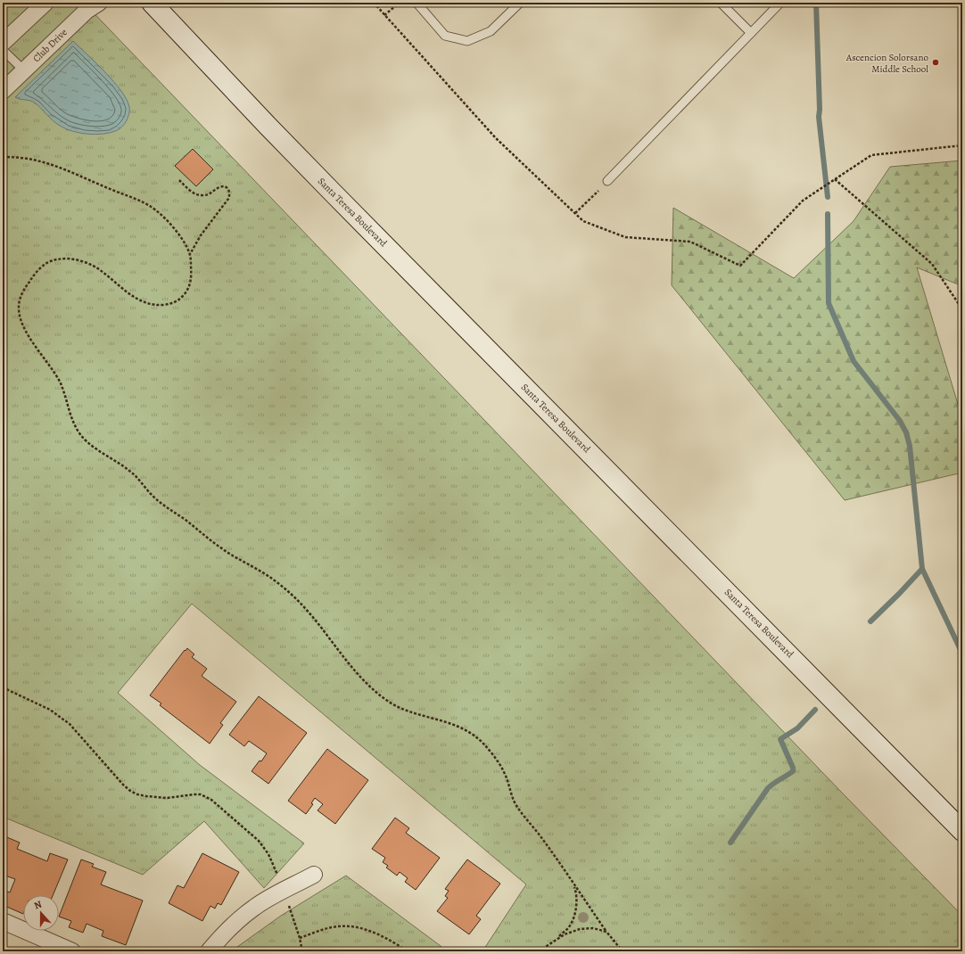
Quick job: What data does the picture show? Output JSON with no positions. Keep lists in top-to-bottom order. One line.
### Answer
{"streets":{"main road":["Santa Teresa Boulevard"],"street":["Club Drive"]},"places":["Ascencion Solorsano Middle School"],"north":"top"}
